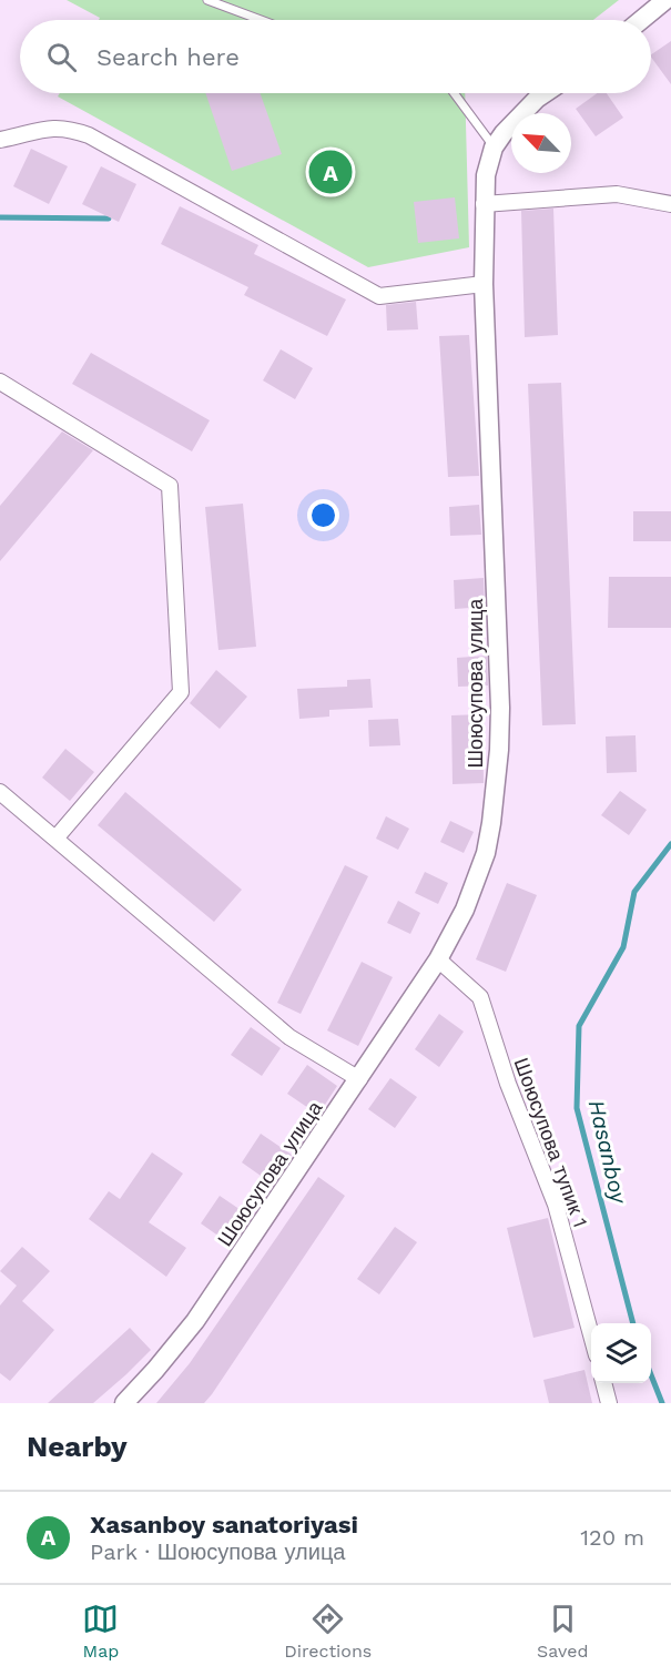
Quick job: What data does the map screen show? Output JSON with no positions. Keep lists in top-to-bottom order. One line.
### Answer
{"streets":{"street":["Шоюсупова улица","Шоюсупова тупик 1"]},"crossings":[["Шоюсупова улица","Шоюсупова тупик 1"]],"water":["Hasanboy"],"north":"top left","page":{"search":"Search here","pins":"A","heading":"Nearby","list":[{"mark":"A","name":"Xasanboy sanatoriyasi","note":"Park · Шоюсупова улица","value":"120 m"}],"nav":["Map","Directions","Saved"]}}
